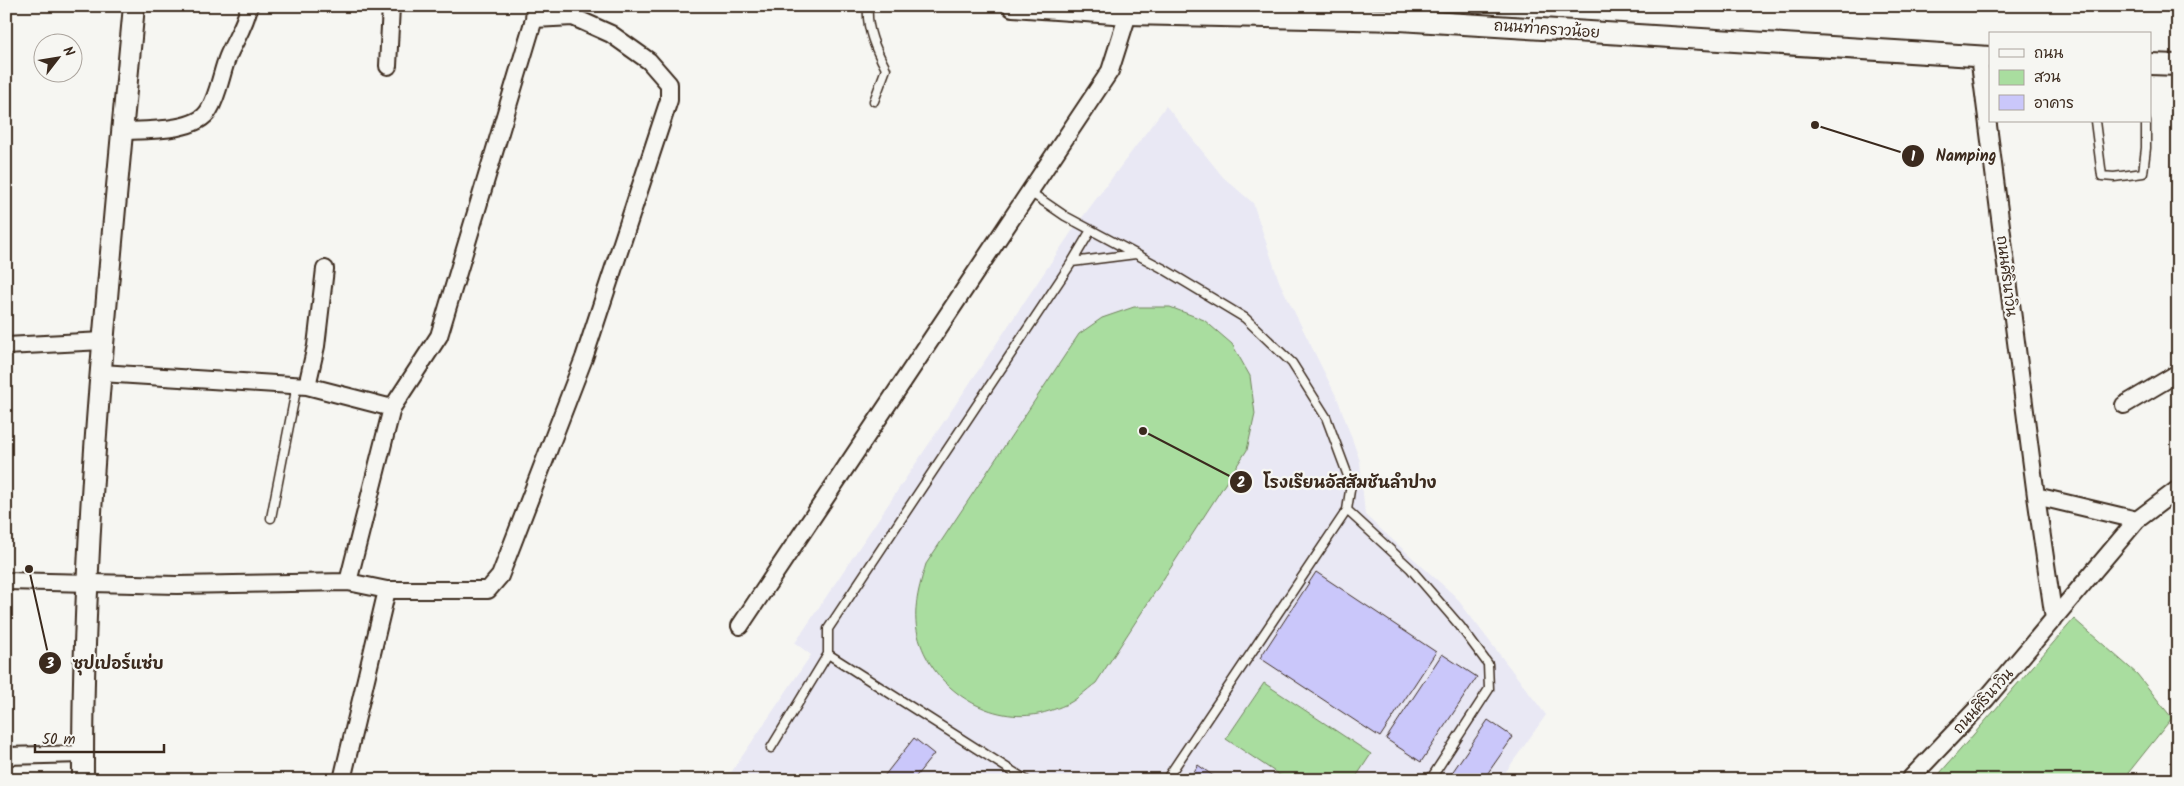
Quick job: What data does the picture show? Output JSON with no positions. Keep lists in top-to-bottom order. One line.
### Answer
{"streets":{"street":["ถนนท่าคราวน้อย","ถนนศิรินาวิน"]},"crossings":[["ถนนท่าคราวน้อย","ถนนศิรินาวิน"]],"places":["Namping","โรงเรียนอัสสัมชันลำปาง","ซุปเปอร์แซ่บ"],"legend":["ถนน","สวน","อาคาร"],"scale_bar":"50 m","north":"top right"}
